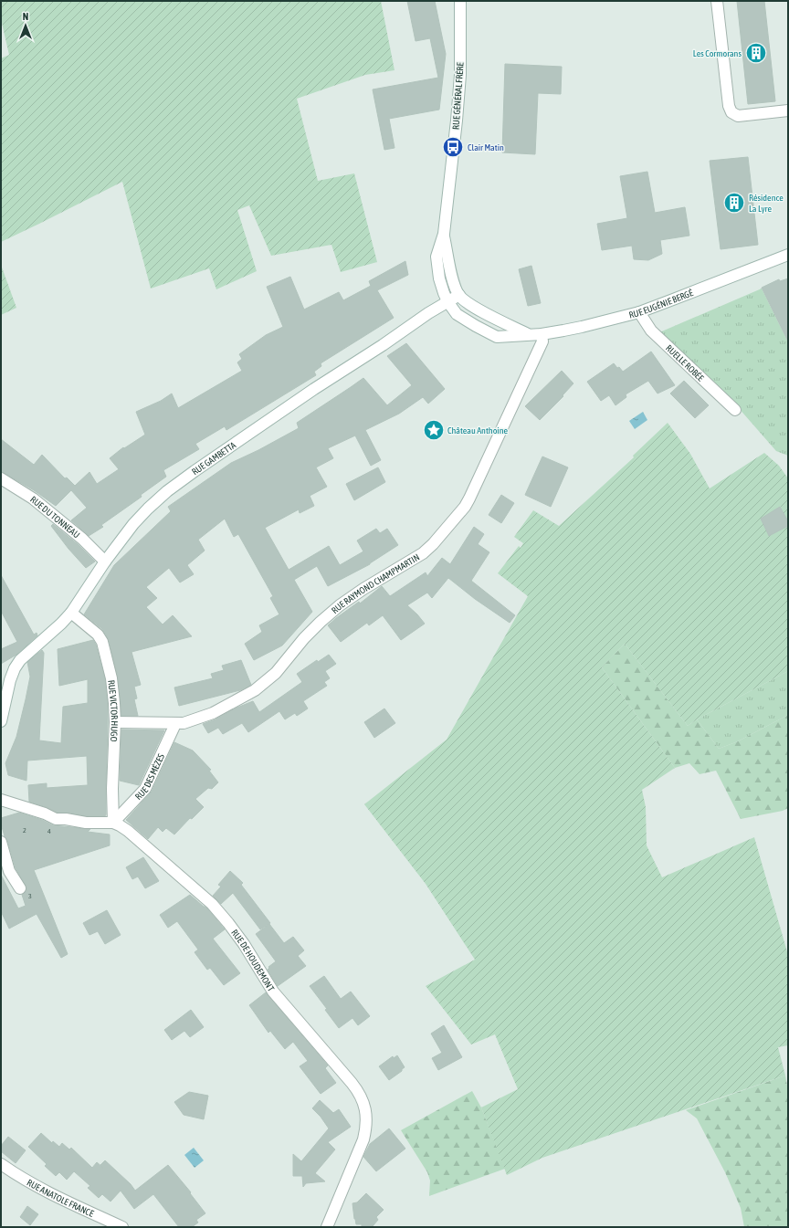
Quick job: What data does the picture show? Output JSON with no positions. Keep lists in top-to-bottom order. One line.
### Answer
{"streets":{"street":["RUE GÉNÉRAL FRÈRE","RUE EUGÉNIE BERGÉ","RUELLE ROBÉE","RUE GAMBETTA","RUE DU TONNEAU","RUE RAYMOND CHAMPMARTIN","RUE VICTOR HUGO","RUE DES MÈZES","RUE DE HOUDEMONT","RUE ANATOLE FRANCE"]},"crossings":[["RUE GÉNÉRAL FRÈRE","RUE EUGÉNIE BERGÉ"],["RUE GÉNÉRAL FRÈRE","RUE GAMBETTA"],["RUE EUGÉNIE BERGÉ","RUELLE ROBÉE"],["RUE EUGÉNIE BERGÉ","RUE GAMBETTA"],["RUE EUGÉNIE BERGÉ","RUE RAYMOND CHAMPMARTIN"],["RUE GAMBETTA","RUE DU TONNEAU"],["RUE GAMBETTA","RUE VICTOR HUGO"],["RUE RAYMOND CHAMPMARTIN","RUE VICTOR HUGO"],["RUE RAYMOND CHAMPMARTIN","RUE DES MÈZES"],["RUE VICTOR HUGO","RUE DES MÈZES"],["RUE VICTOR HUGO","RUE DE HOUDEMONT"],["RUE DES MÈZES","RUE DE HOUDEMONT"]],"places":{"building":["Les Cormorans","Résidence La Lyre"],"bus stop":["Clair Matin"],"place":["Château Anthoine"]},"house_numbers":["2","4","3"],"north":"top"}
